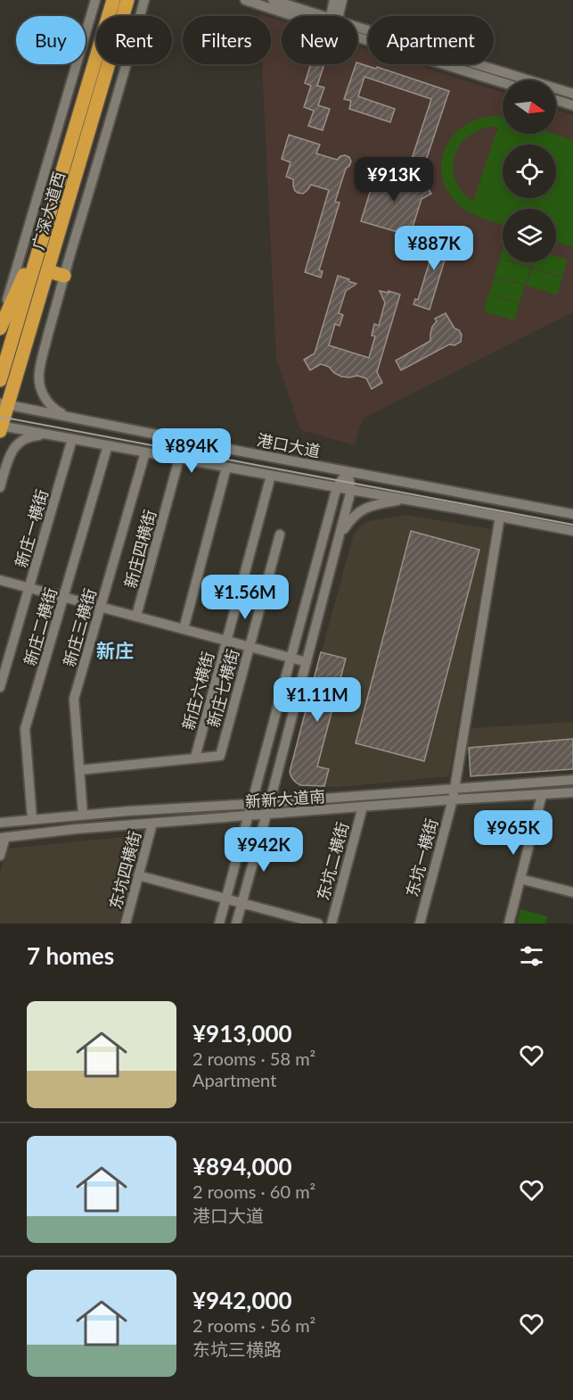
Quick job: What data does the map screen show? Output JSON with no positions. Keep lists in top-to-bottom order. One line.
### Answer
{"streets":{"highway":["广深大道西"],"street":["港口大道","新庄一横街","新庄四横街","新庄二横街","新庄三横街","新庄七横街","新庄六横街","新新大道南","东坑一横街","东坑二横街","东坑四横街"]},"crossings":[["广深大道西","港口大道"],["港口大道","新庄一横街"],["港口大道","新庄四横街"],["港口大道","新庄二横街"],["港口大道","新庄三横街"],["港口大道","新庄六横街"],["港口大道","东坑一横街"],["新庄二横街","新新大道南"],["新庄三横街","新新大道南"],["新庄七横街","新庄六横街"],["新新大道南","东坑一横街"],["新新大道南","东坑二横街"],["新新大道南","东坑四横街"]],"districts":["新庄"],"north":"right","page":{"chip":["Buy","Rent","Filters","New","Apartment"],"price":["¥913K","¥887K","¥894K","¥1.56M","¥1.11M","¥965K","¥942K"],"heading":"7 homes","list":[{"name":"¥913,000","note":"2 rooms · 58 m² · Apartment"},{"name":"¥894,000","note":"2 rooms · 60 m² · 港口大道"},{"name":"¥942,000","note":"2 rooms · 56 m² · 东坑三横路"}]}}
